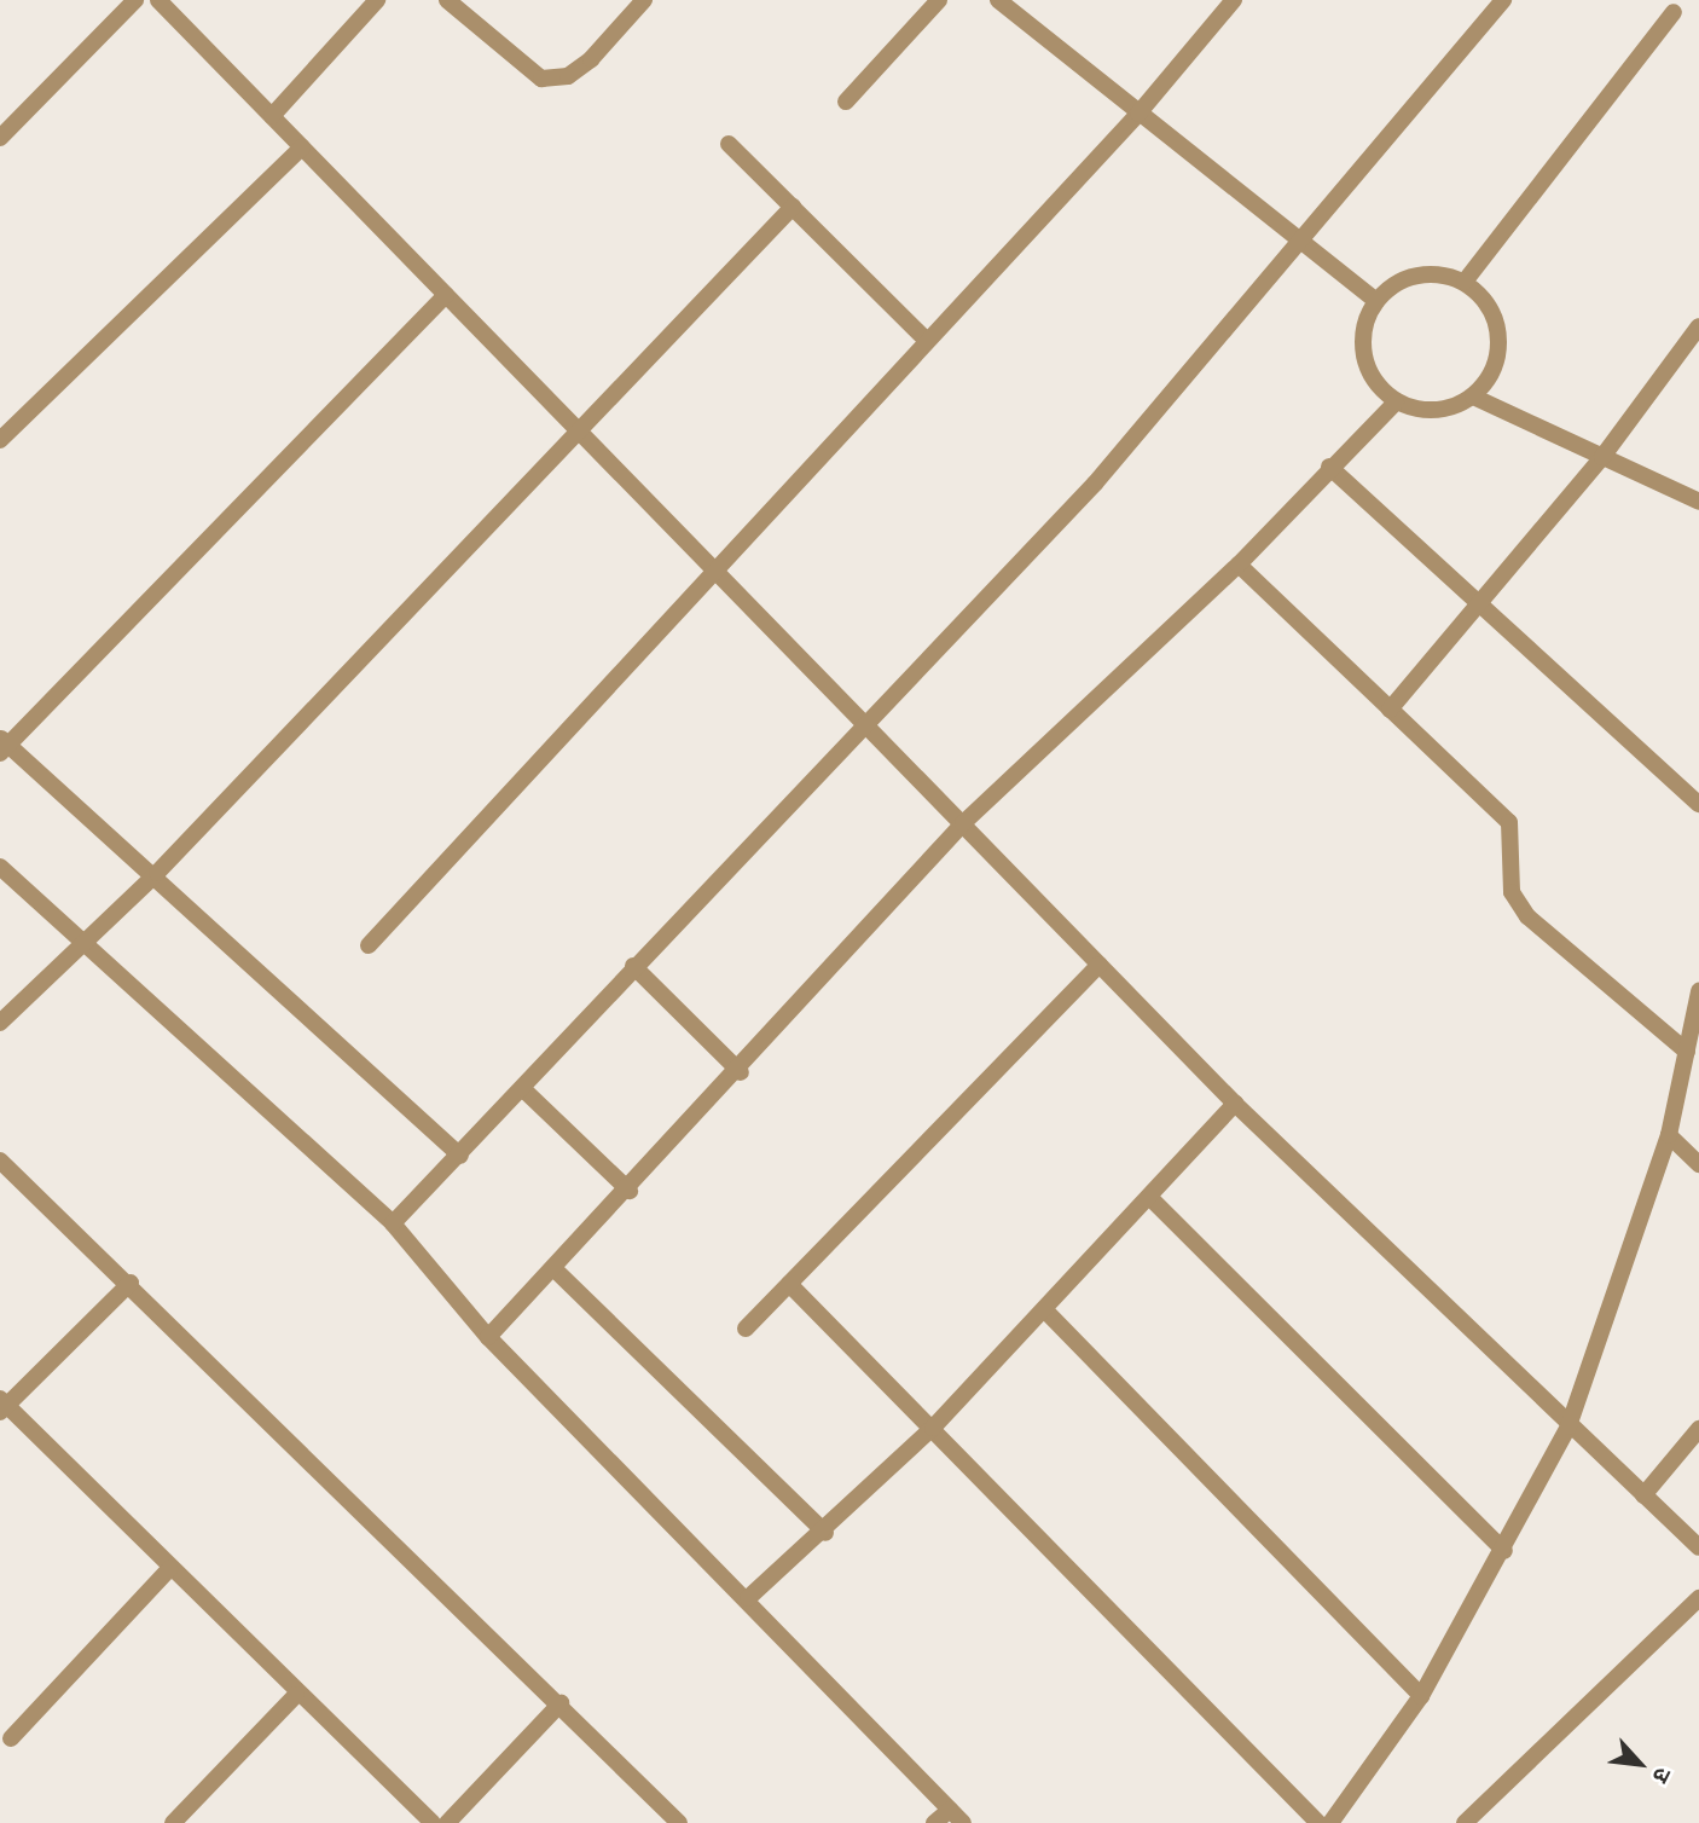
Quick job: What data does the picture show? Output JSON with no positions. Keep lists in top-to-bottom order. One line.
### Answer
{"north":"bottom right"}
